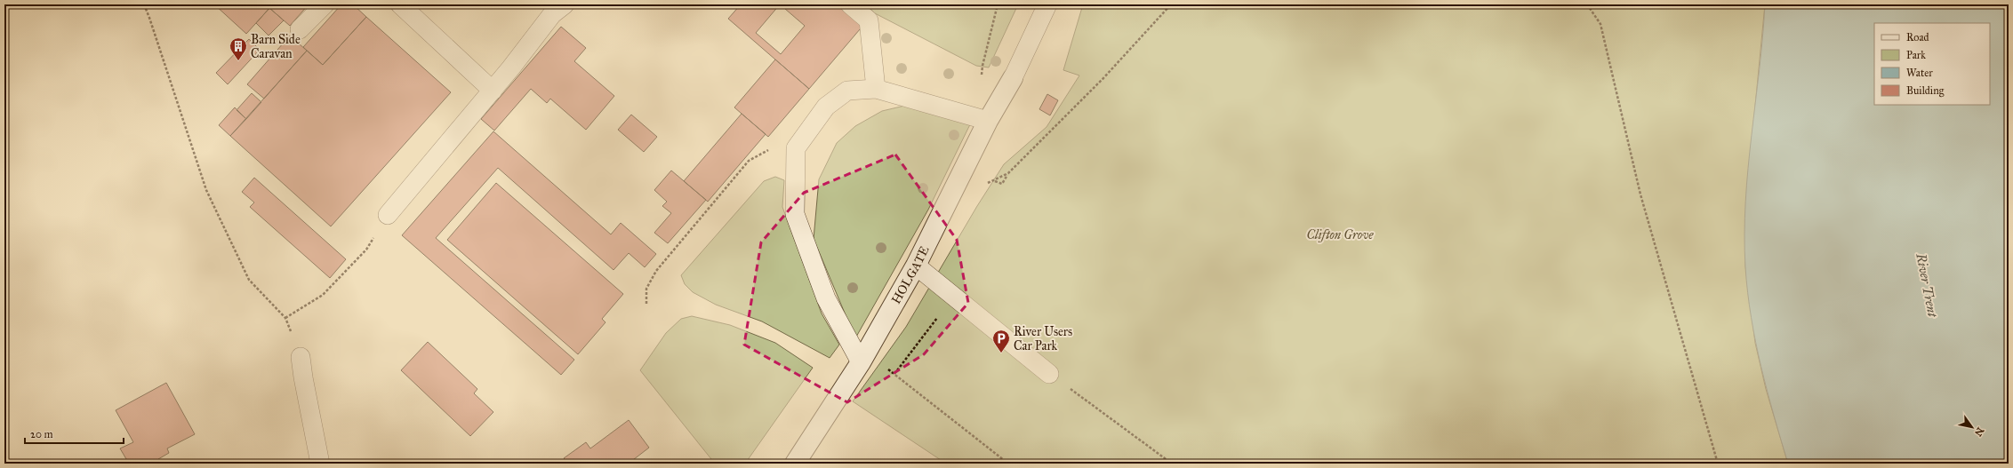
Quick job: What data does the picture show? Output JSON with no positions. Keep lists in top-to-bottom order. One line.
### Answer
{"streets":{"street":["HOLGATE"]},"water":["River Trent"],"parks":["Clifton Grove"],"places":{"building":["Barn Side Caravan"],"parking":["River Users Car Park"]},"legend":["Road","Park","Water","Building"],"scale_bar":"20 m","north":"bottom right"}
